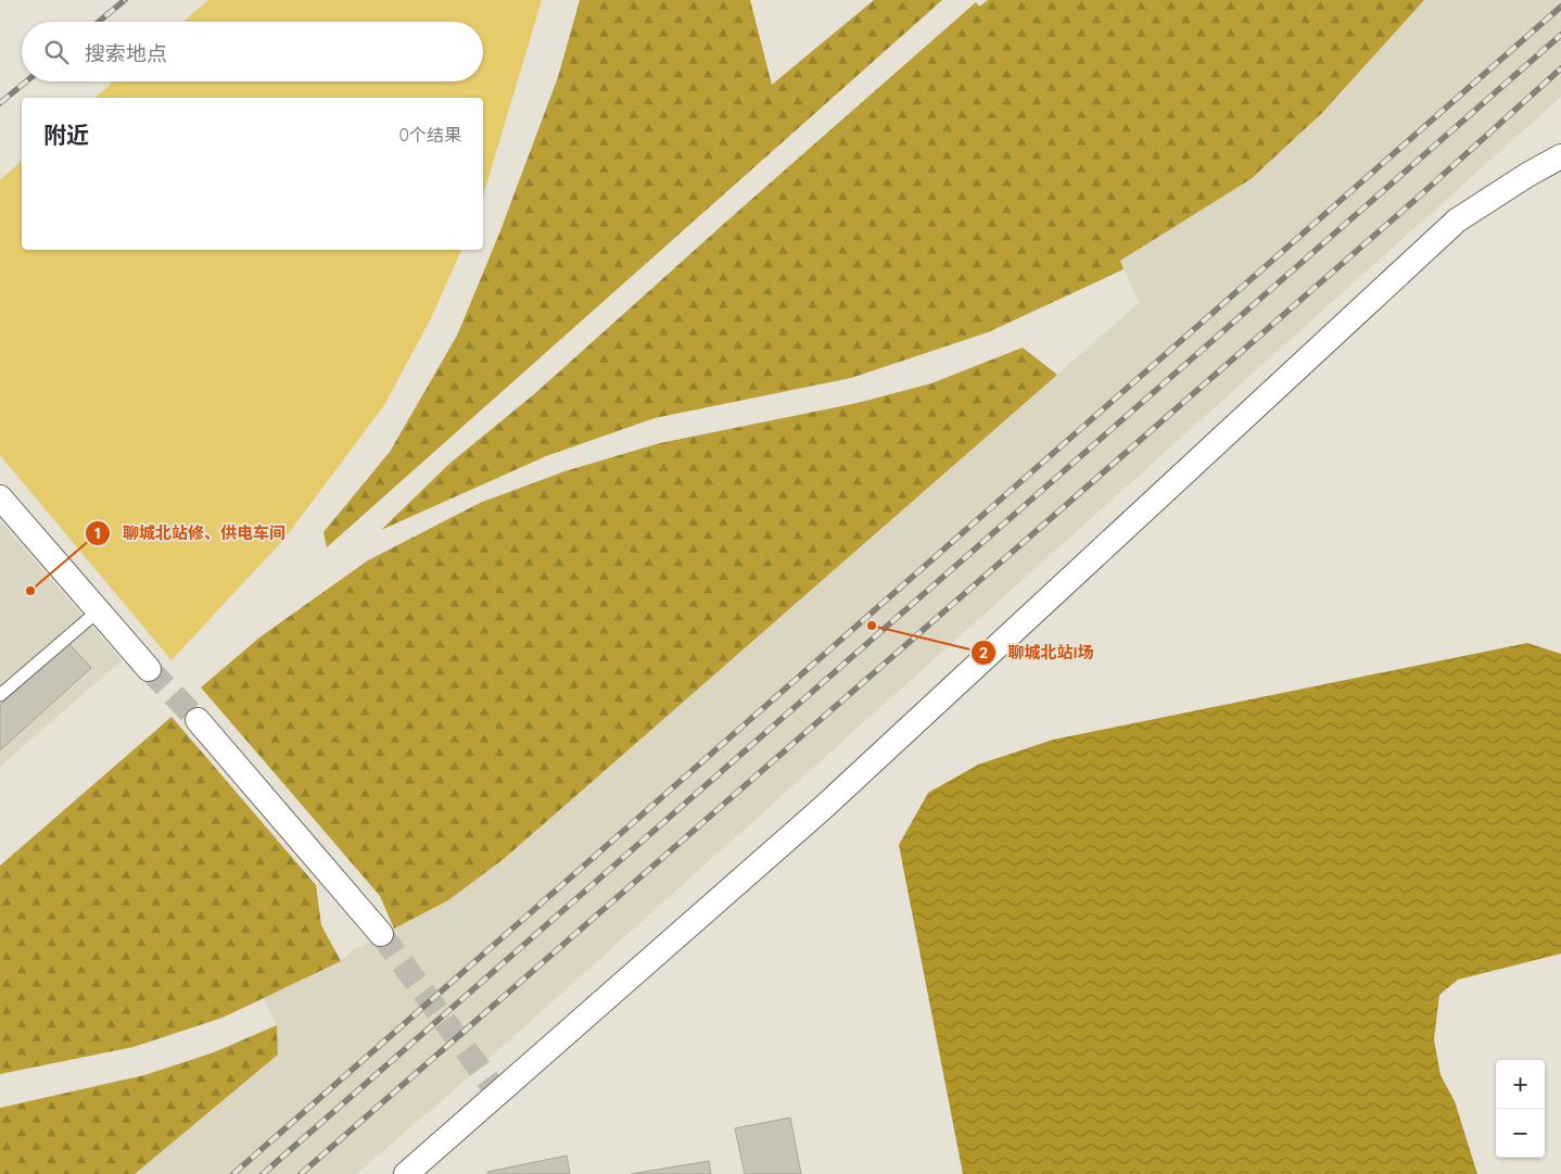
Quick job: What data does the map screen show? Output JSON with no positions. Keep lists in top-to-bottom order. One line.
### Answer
{"places":["聊城北站修、供电车间","聊城北站I场"],"page":{"search":"搜索地点","heading":["附近","0个结果"],"map_buttons":["+","−"]}}
